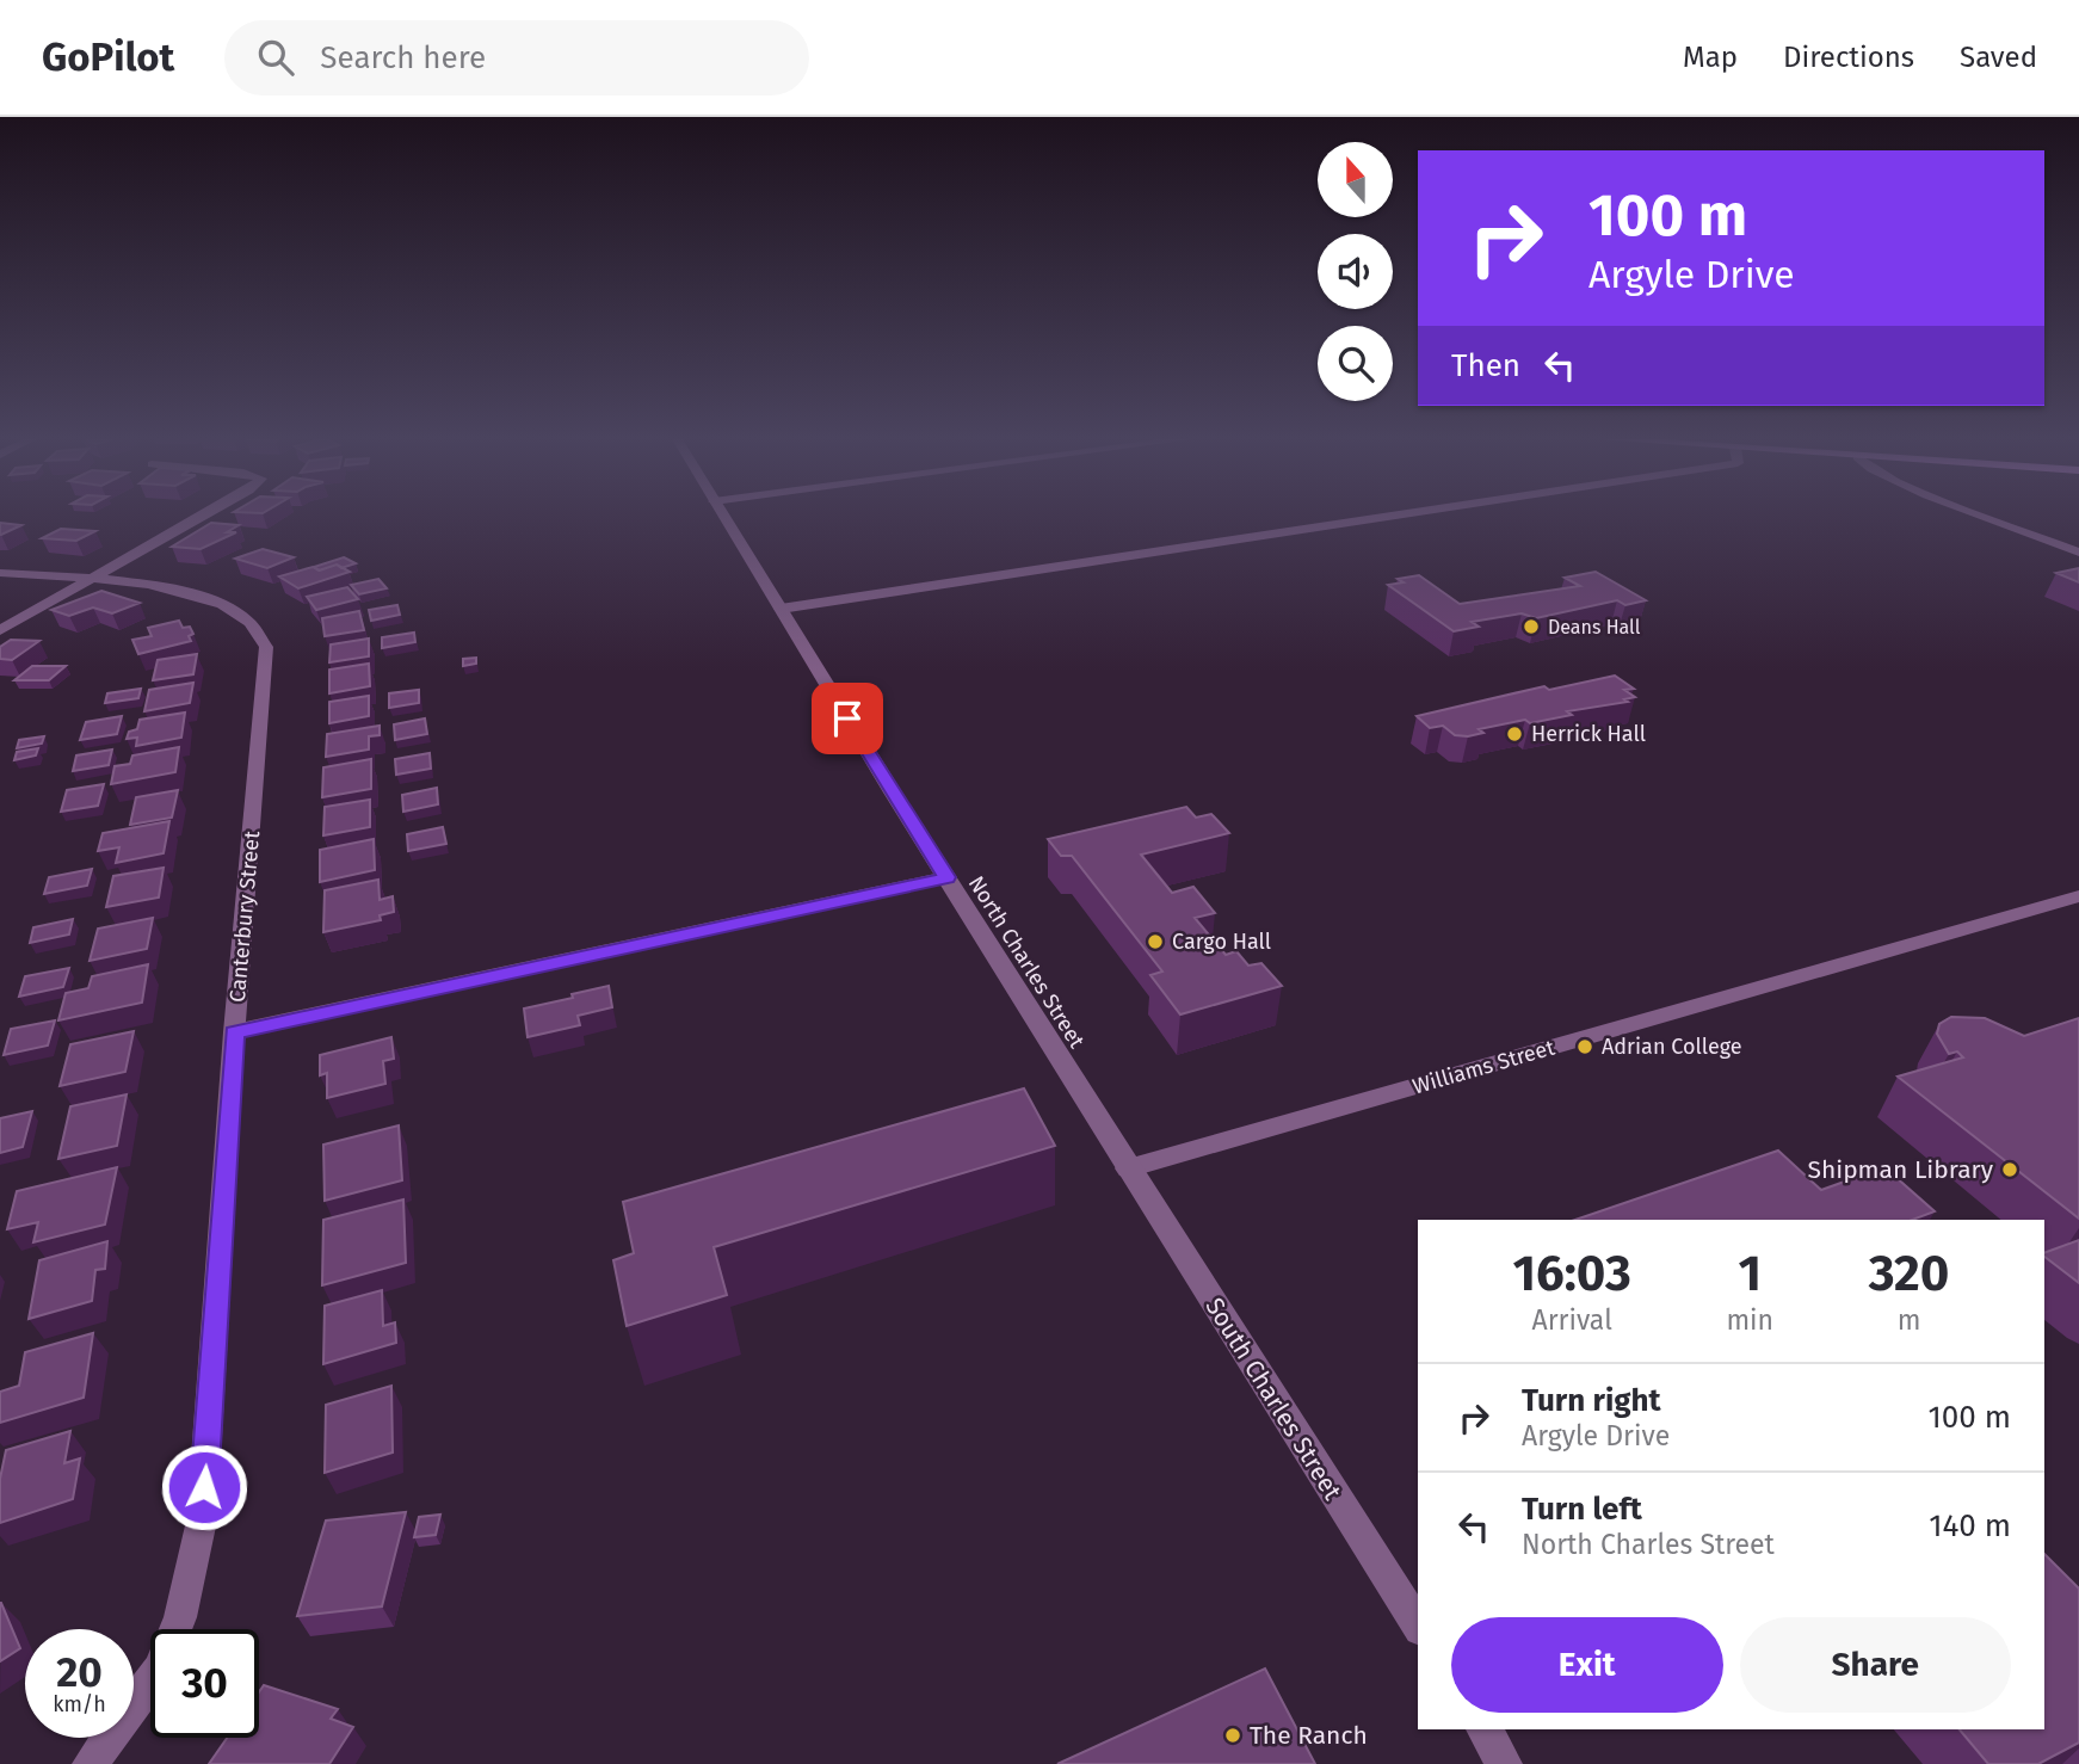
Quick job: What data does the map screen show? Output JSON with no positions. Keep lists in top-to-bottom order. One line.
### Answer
{"streets":{"street":["Canterbury Street","North Charles Street","Williams Street","South Charles Street"]},"crossings":[["North Charles Street","Williams Street"],["North Charles Street","South Charles Street"],["Williams Street","South Charles Street"]],"places":["Deans Hall","Herrick Hall","Cargo Hall","Adrian College","Shipman Library","The Ranch"],"north":"top","page":{"header":"GoPilot","search":"Search here","nav":["Map","Directions","Saved"],"turn":["100 m","Argyle Drive"],"then":"Then","eta":["16:03","Arrival","1","min","320","m"],"list":[{"name":"Turn right","note":"Argyle Drive","value":"100 m"},{"name":"Turn left","note":"North Charles Street","value":"140 m"}],"buttons":["Exit","Share"],"speed":"20 km/h","limit":"30"}}
